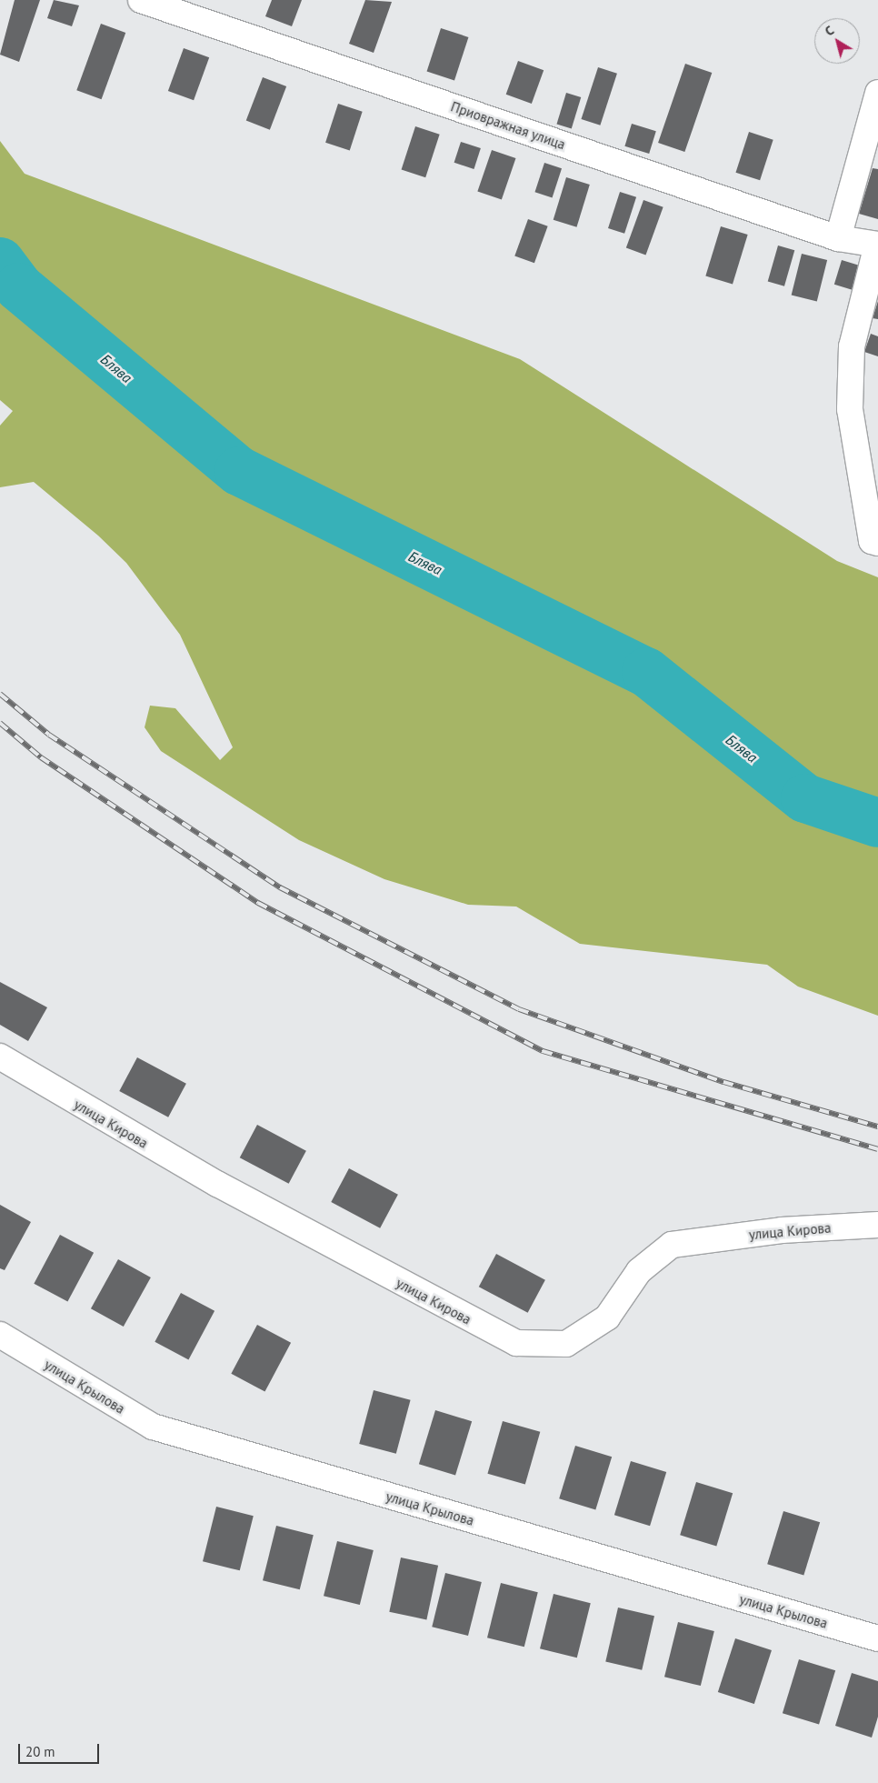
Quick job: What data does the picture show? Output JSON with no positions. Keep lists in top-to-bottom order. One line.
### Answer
{"streets":{"street":["Приовражная улица","улица Кирова","улица Крылова"]},"water":["Блява"],"scale_bar":"20 m","north":"top left"}
